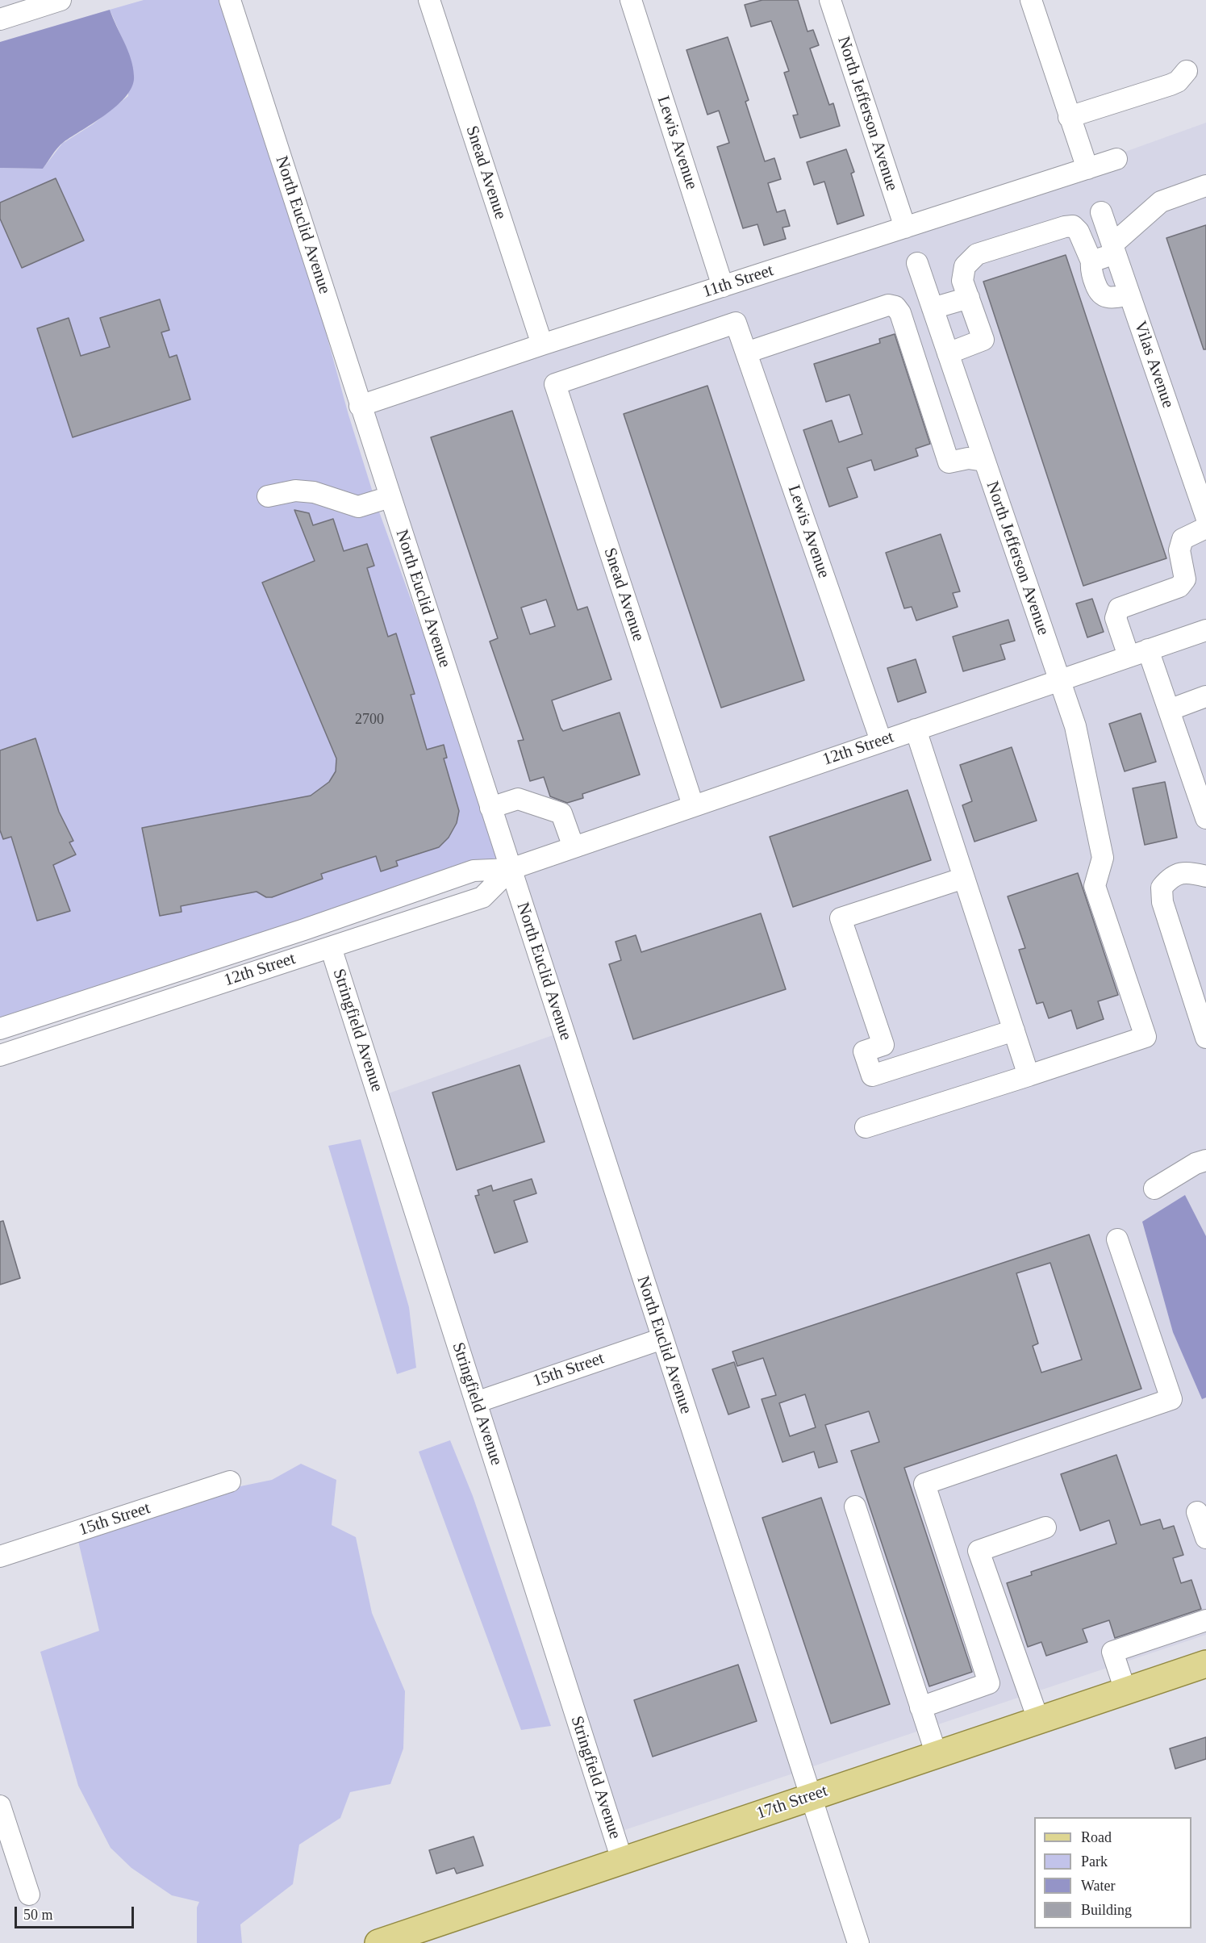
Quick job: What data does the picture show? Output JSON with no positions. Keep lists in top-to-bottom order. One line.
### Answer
{"streets":{"main road":["17th Street"],"street":["North Jefferson Avenue","Lewis Avenue","Snead Avenue","North Euclid Avenue","11th Street","Vilas Avenue","12th Street","Stringfield Avenue","15th Street"]},"crossings":[["North Jefferson Avenue","11th Street"],["North Jefferson Avenue","12th Street"],["Lewis Avenue","Snead Avenue"],["Lewis Avenue","11th Street"],["Lewis Avenue","12th Street"],["Snead Avenue","11th Street"],["Snead Avenue","12th Street"],["North Euclid Avenue","11th Street"],["North Euclid Avenue","12th Street"],["North Euclid Avenue","15th Street"],["North Euclid Avenue","17th Street"],["12th Street","Stringfield Avenue"],["Stringfield Avenue","15th Street"],["Stringfield Avenue","17th Street"]],"house_numbers":["2700"],"legend":["Road","Park","Water","Building"],"scale_bar":"50 m"}
